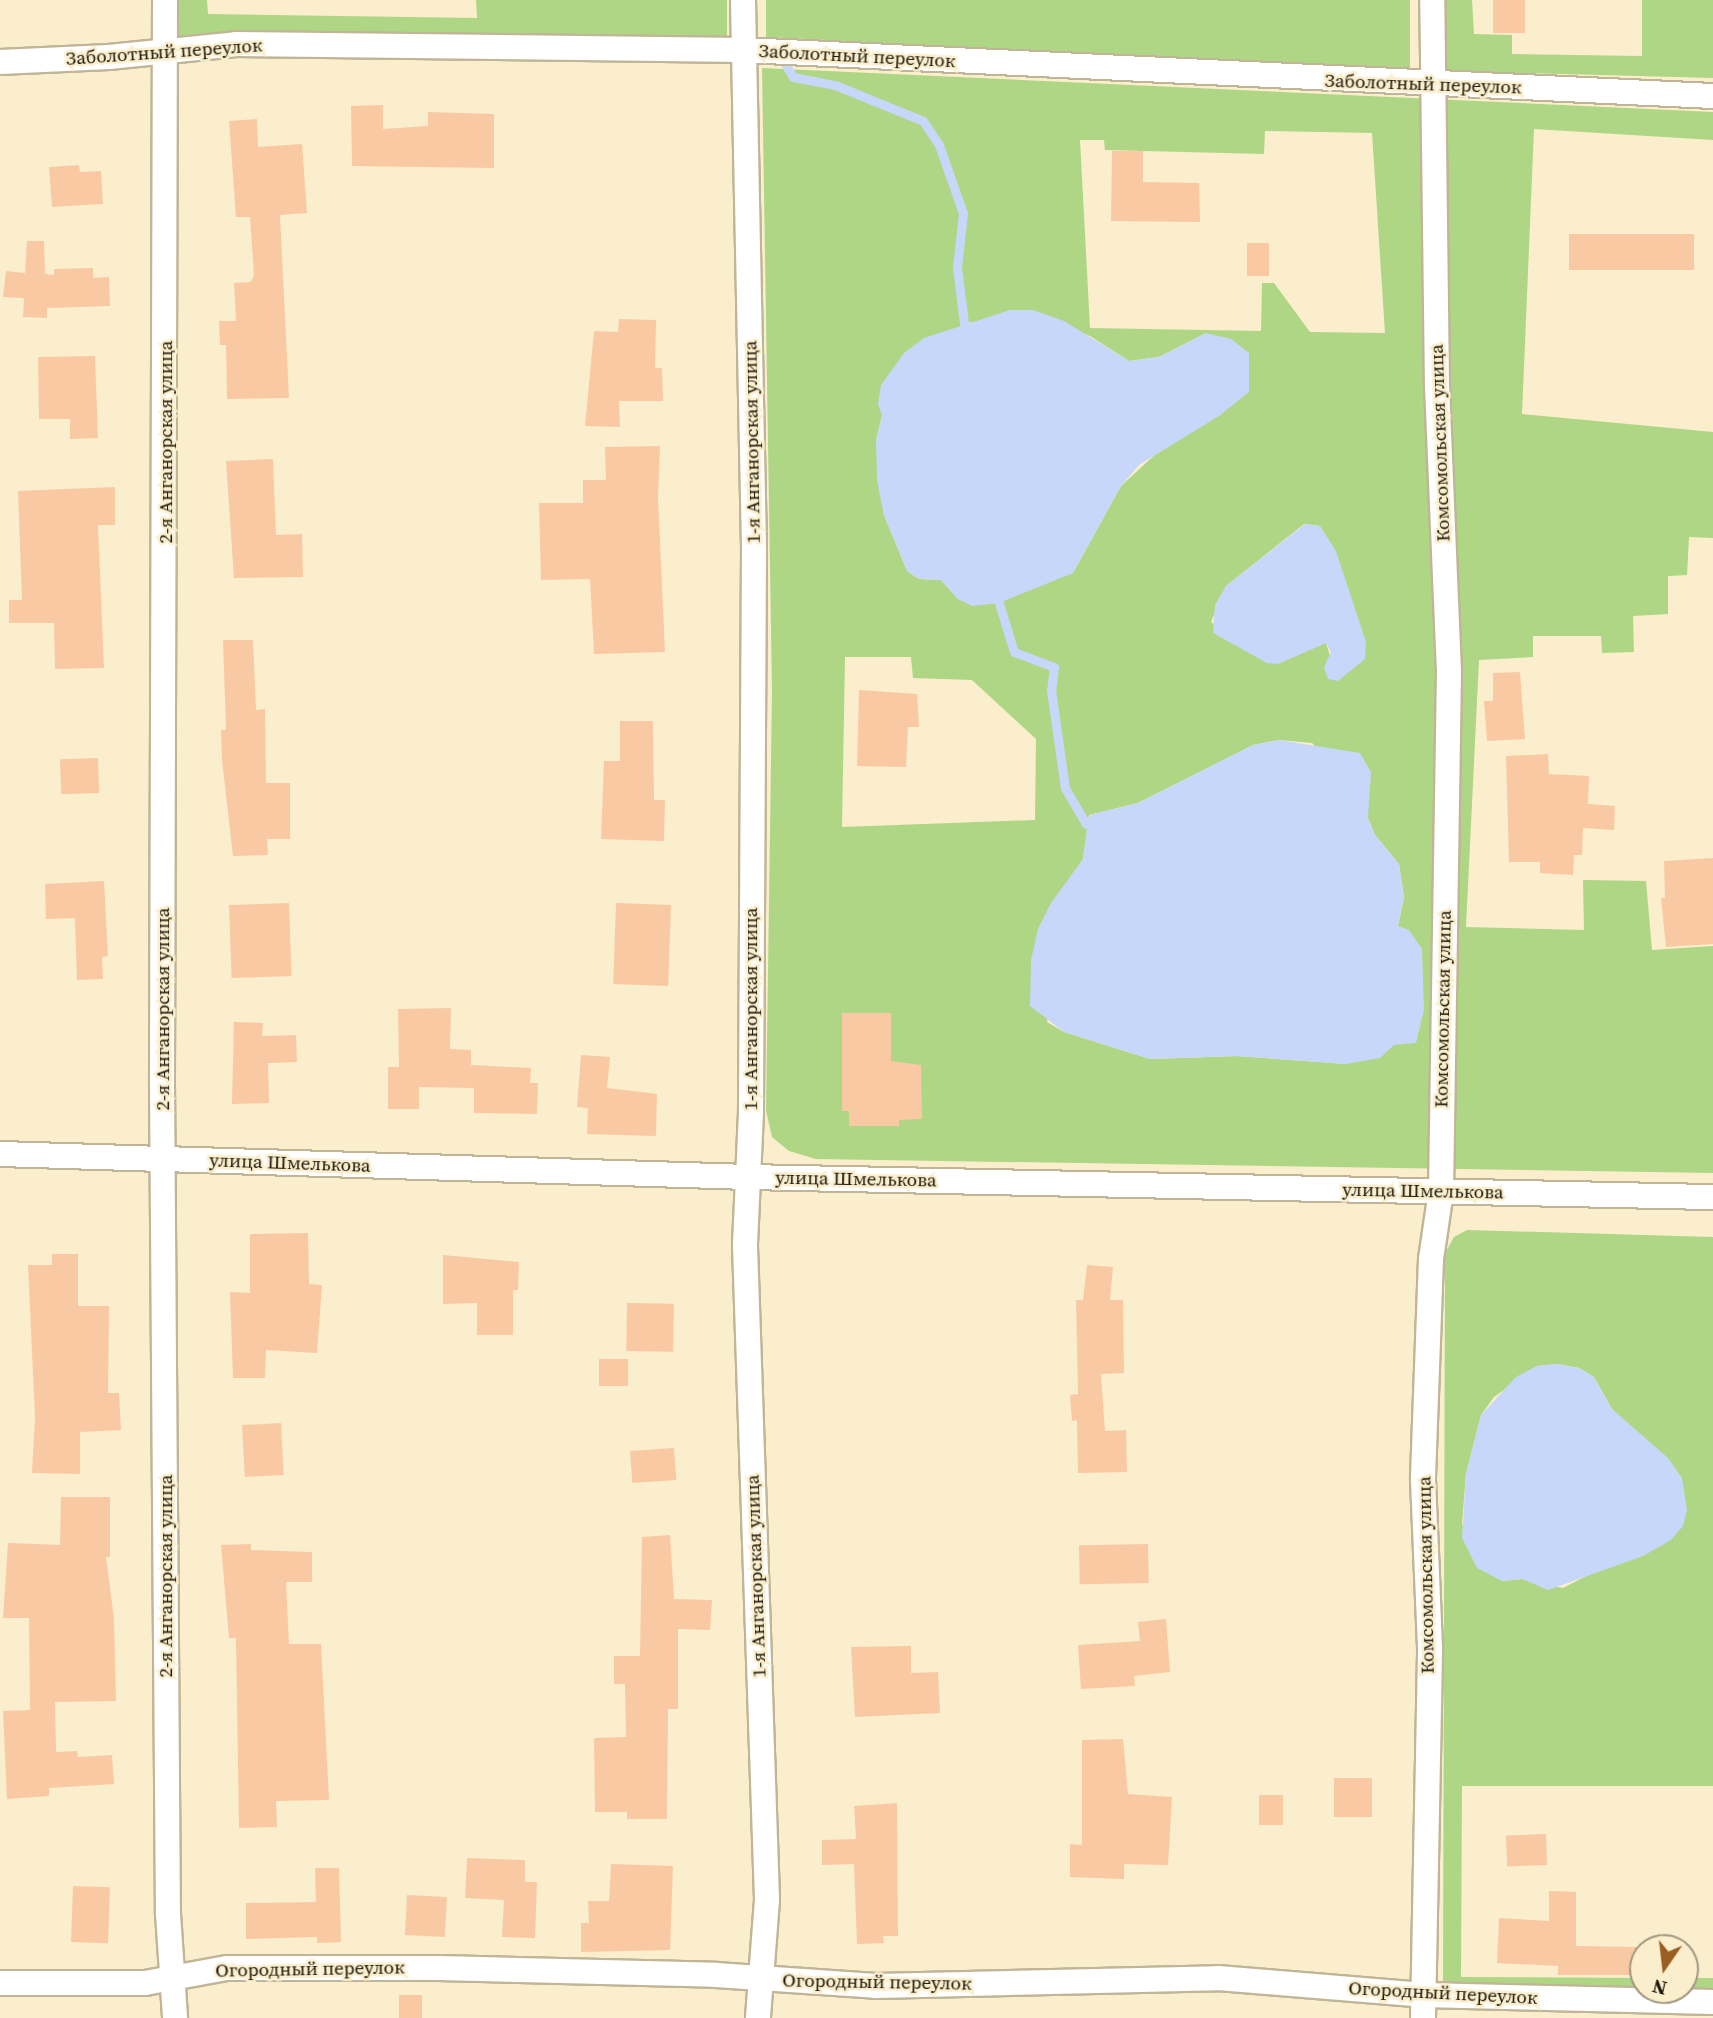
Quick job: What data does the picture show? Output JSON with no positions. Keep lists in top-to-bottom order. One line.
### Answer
{"streets":{"street":["Заболотный переулок","2-я Анганорская улица","1-я Анганорская улица","Комсомольская улица","улица Шмелькова","Огородный переулок"]},"crossings":[["Заболотный переулок","2-я Анганорская улица"],["Заболотный переулок","1-я Анганорская улица"],["Заболотный переулок","Комсомольская улица"],["2-я Анганорская улица","улица Шмелькова"],["2-я Анганорская улица","Огородный переулок"],["1-я Анганорская улица","улица Шмелькова"],["1-я Анганорская улица","Огородный переулок"],["Комсомольская улица","улица Шмелькова"],["Комсомольская улица","Огородный переулок"]],"north":"bottom"}
